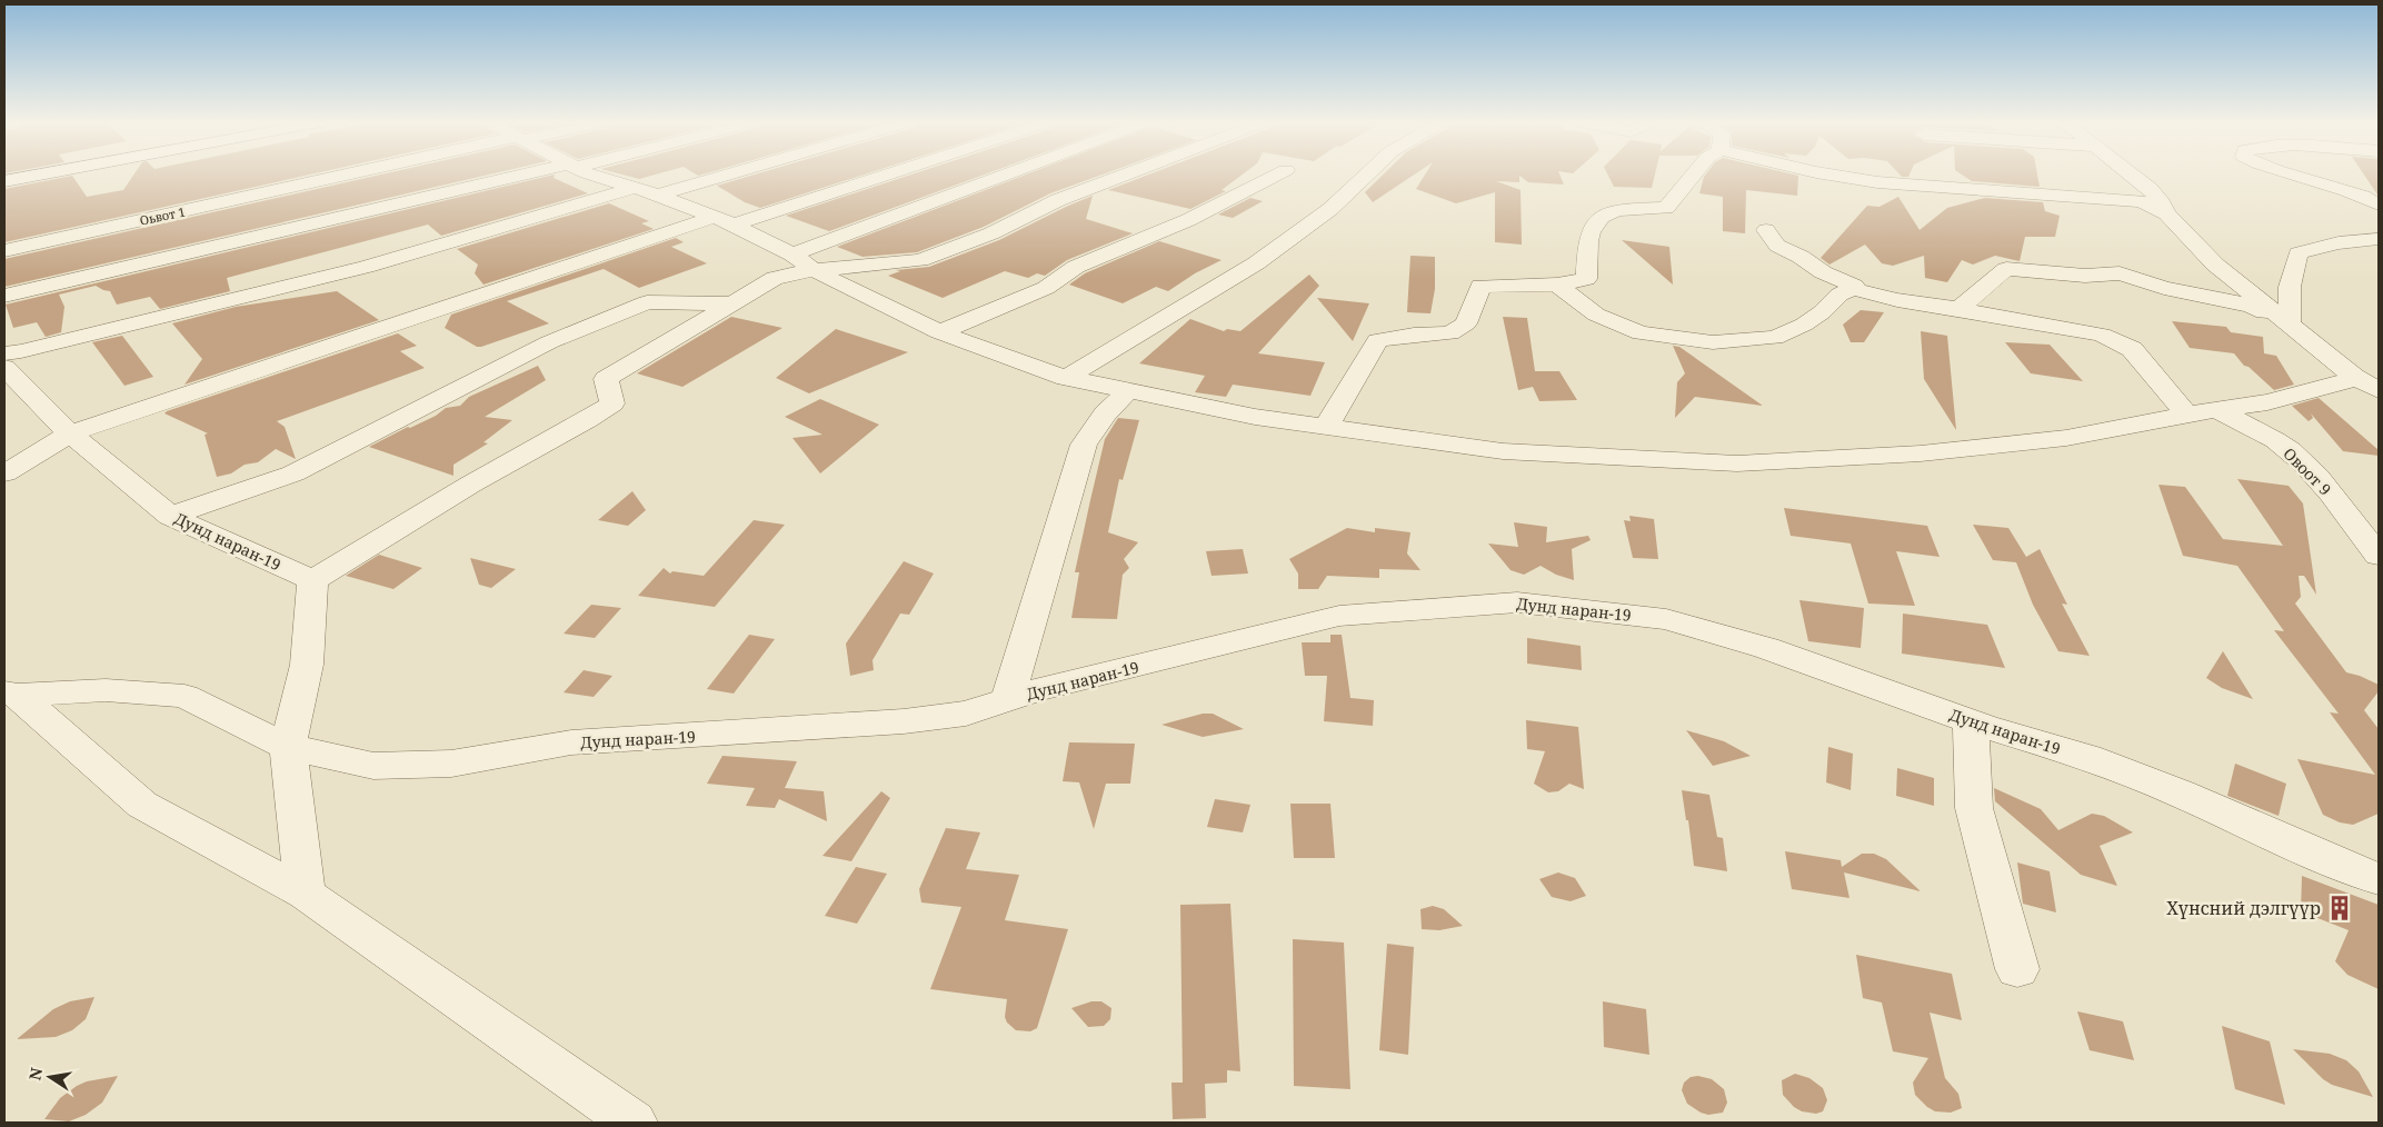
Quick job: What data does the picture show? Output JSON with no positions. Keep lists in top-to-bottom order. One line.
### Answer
{"streets":{"street":["Оьвот 1","Овоот 9","Дунд наран-19"]},"places":{"building":["Хүнсний дэлгүүр"]},"north":"left"}
